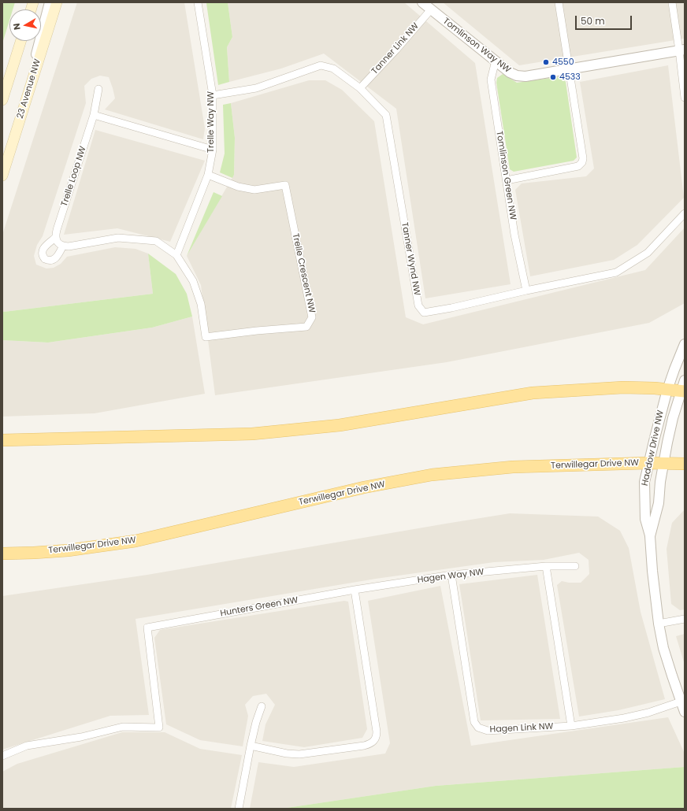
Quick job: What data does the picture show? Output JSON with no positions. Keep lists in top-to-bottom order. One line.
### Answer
{"streets":{"main road":["23 Avenue NW","Terwillegar Drive NW"],"street":["Tomlinson Way NW","Tanner Link NW","Trelle Way NW","Tomlinson Green NW","Trelle Loop NW","Tanner Wynd NW","Trelle Crescent NW","Haddow Drive NW","Hagen Way NW","Hunters Green NW","Hagen Link NW"]},"crossings":[["Tomlinson Way NW","Tanner Link NW"],["Tomlinson Way NW","Tomlinson Green NW"],["Tanner Link NW","Tanner Wynd NW"],["Trelle Way NW","Tanner Wynd NW"],["Trelle Way NW","Trelle Crescent NW"],["Tomlinson Green NW","Tanner Wynd NW"],["Haddow Drive NW","Terwillegar Drive NW"],["Haddow Drive NW","Hagen Link NW"],["Hagen Way NW","Hunters Green NW"],["Hagen Way NW","Hagen Link NW"]],"places":["4550","4533"],"scale_bar":"50 m","north":"left"}
